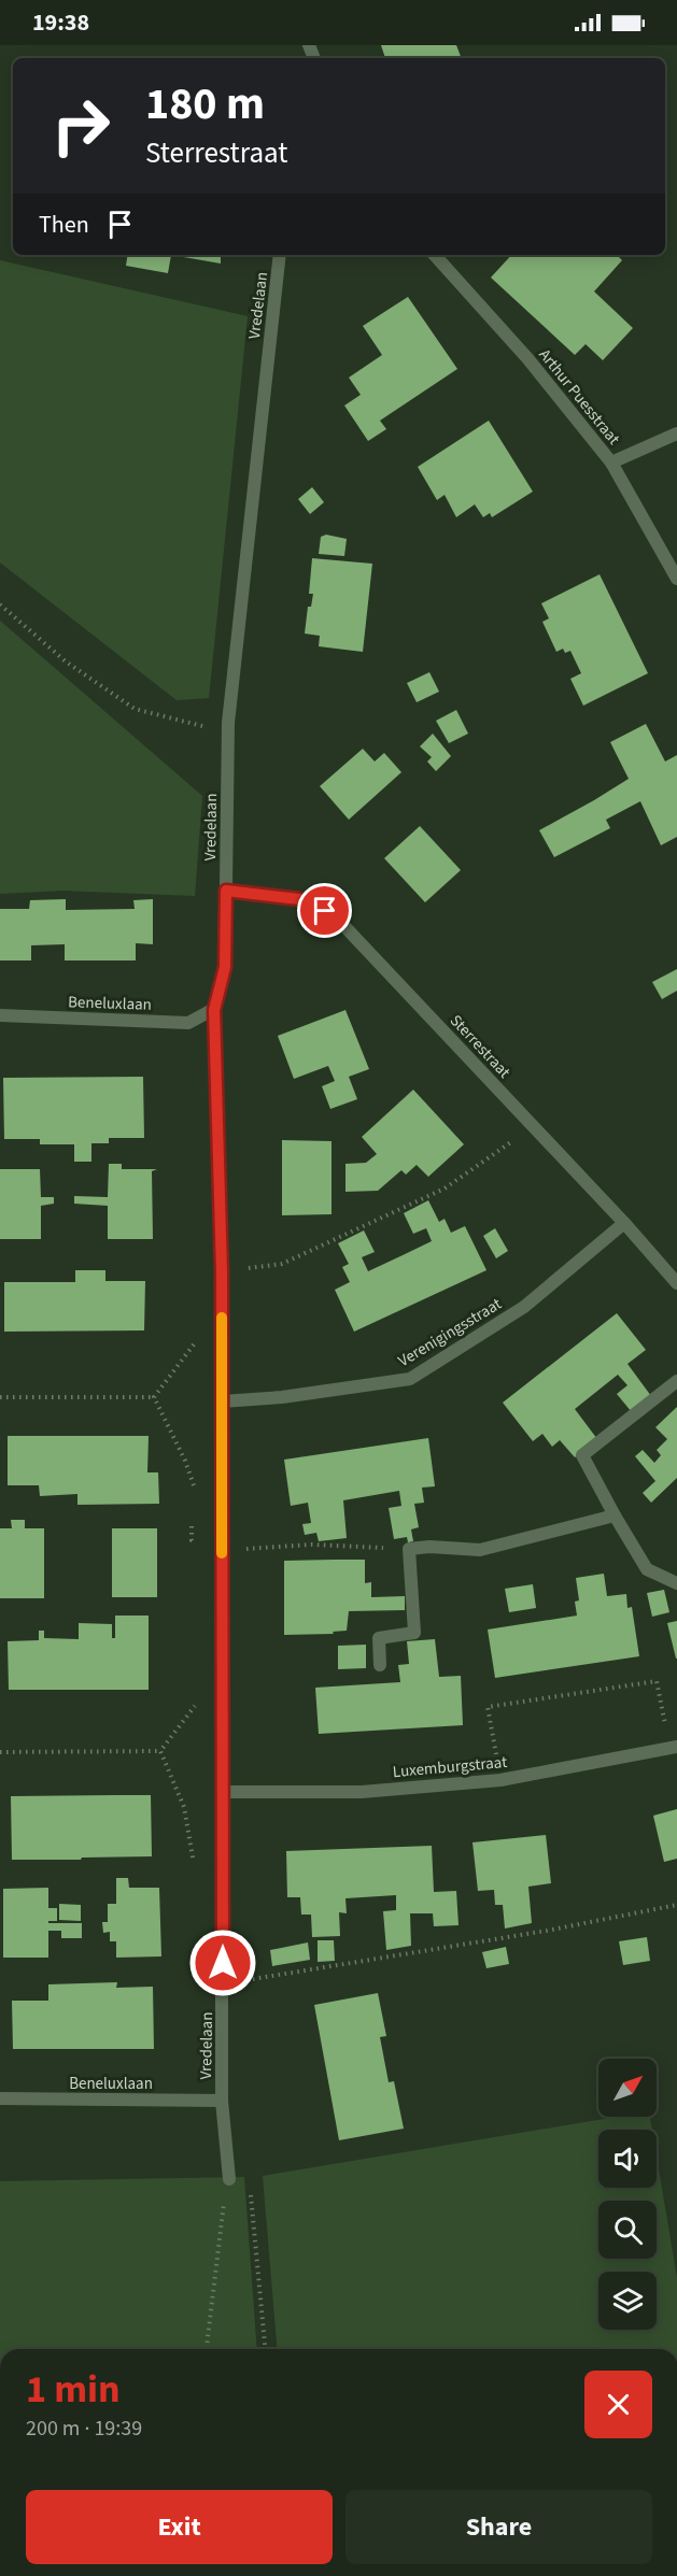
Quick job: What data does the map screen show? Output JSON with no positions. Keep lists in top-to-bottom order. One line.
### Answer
{"streets":{"street":["Vredelaan","Arthur Puesstraat","Beneluxlaan","Sterrestraat","Verenigingsstraat","Luxemburgstraat"]},"crossings":[["Vredelaan","Beneluxlaan"],["Vredelaan","Sterrestraat"],["Vredelaan","Verenigingsstraat"],["Vredelaan","Luxemburgstraat"],["Sterrestraat","Verenigingsstraat"]],"north":"top right","page":{"status":"19:38","turn":["180 m","Sterrestraat"],"then":"Then","heading":["1 min","200 m · 19:39"],"buttons":["Exit","Share"]}}
